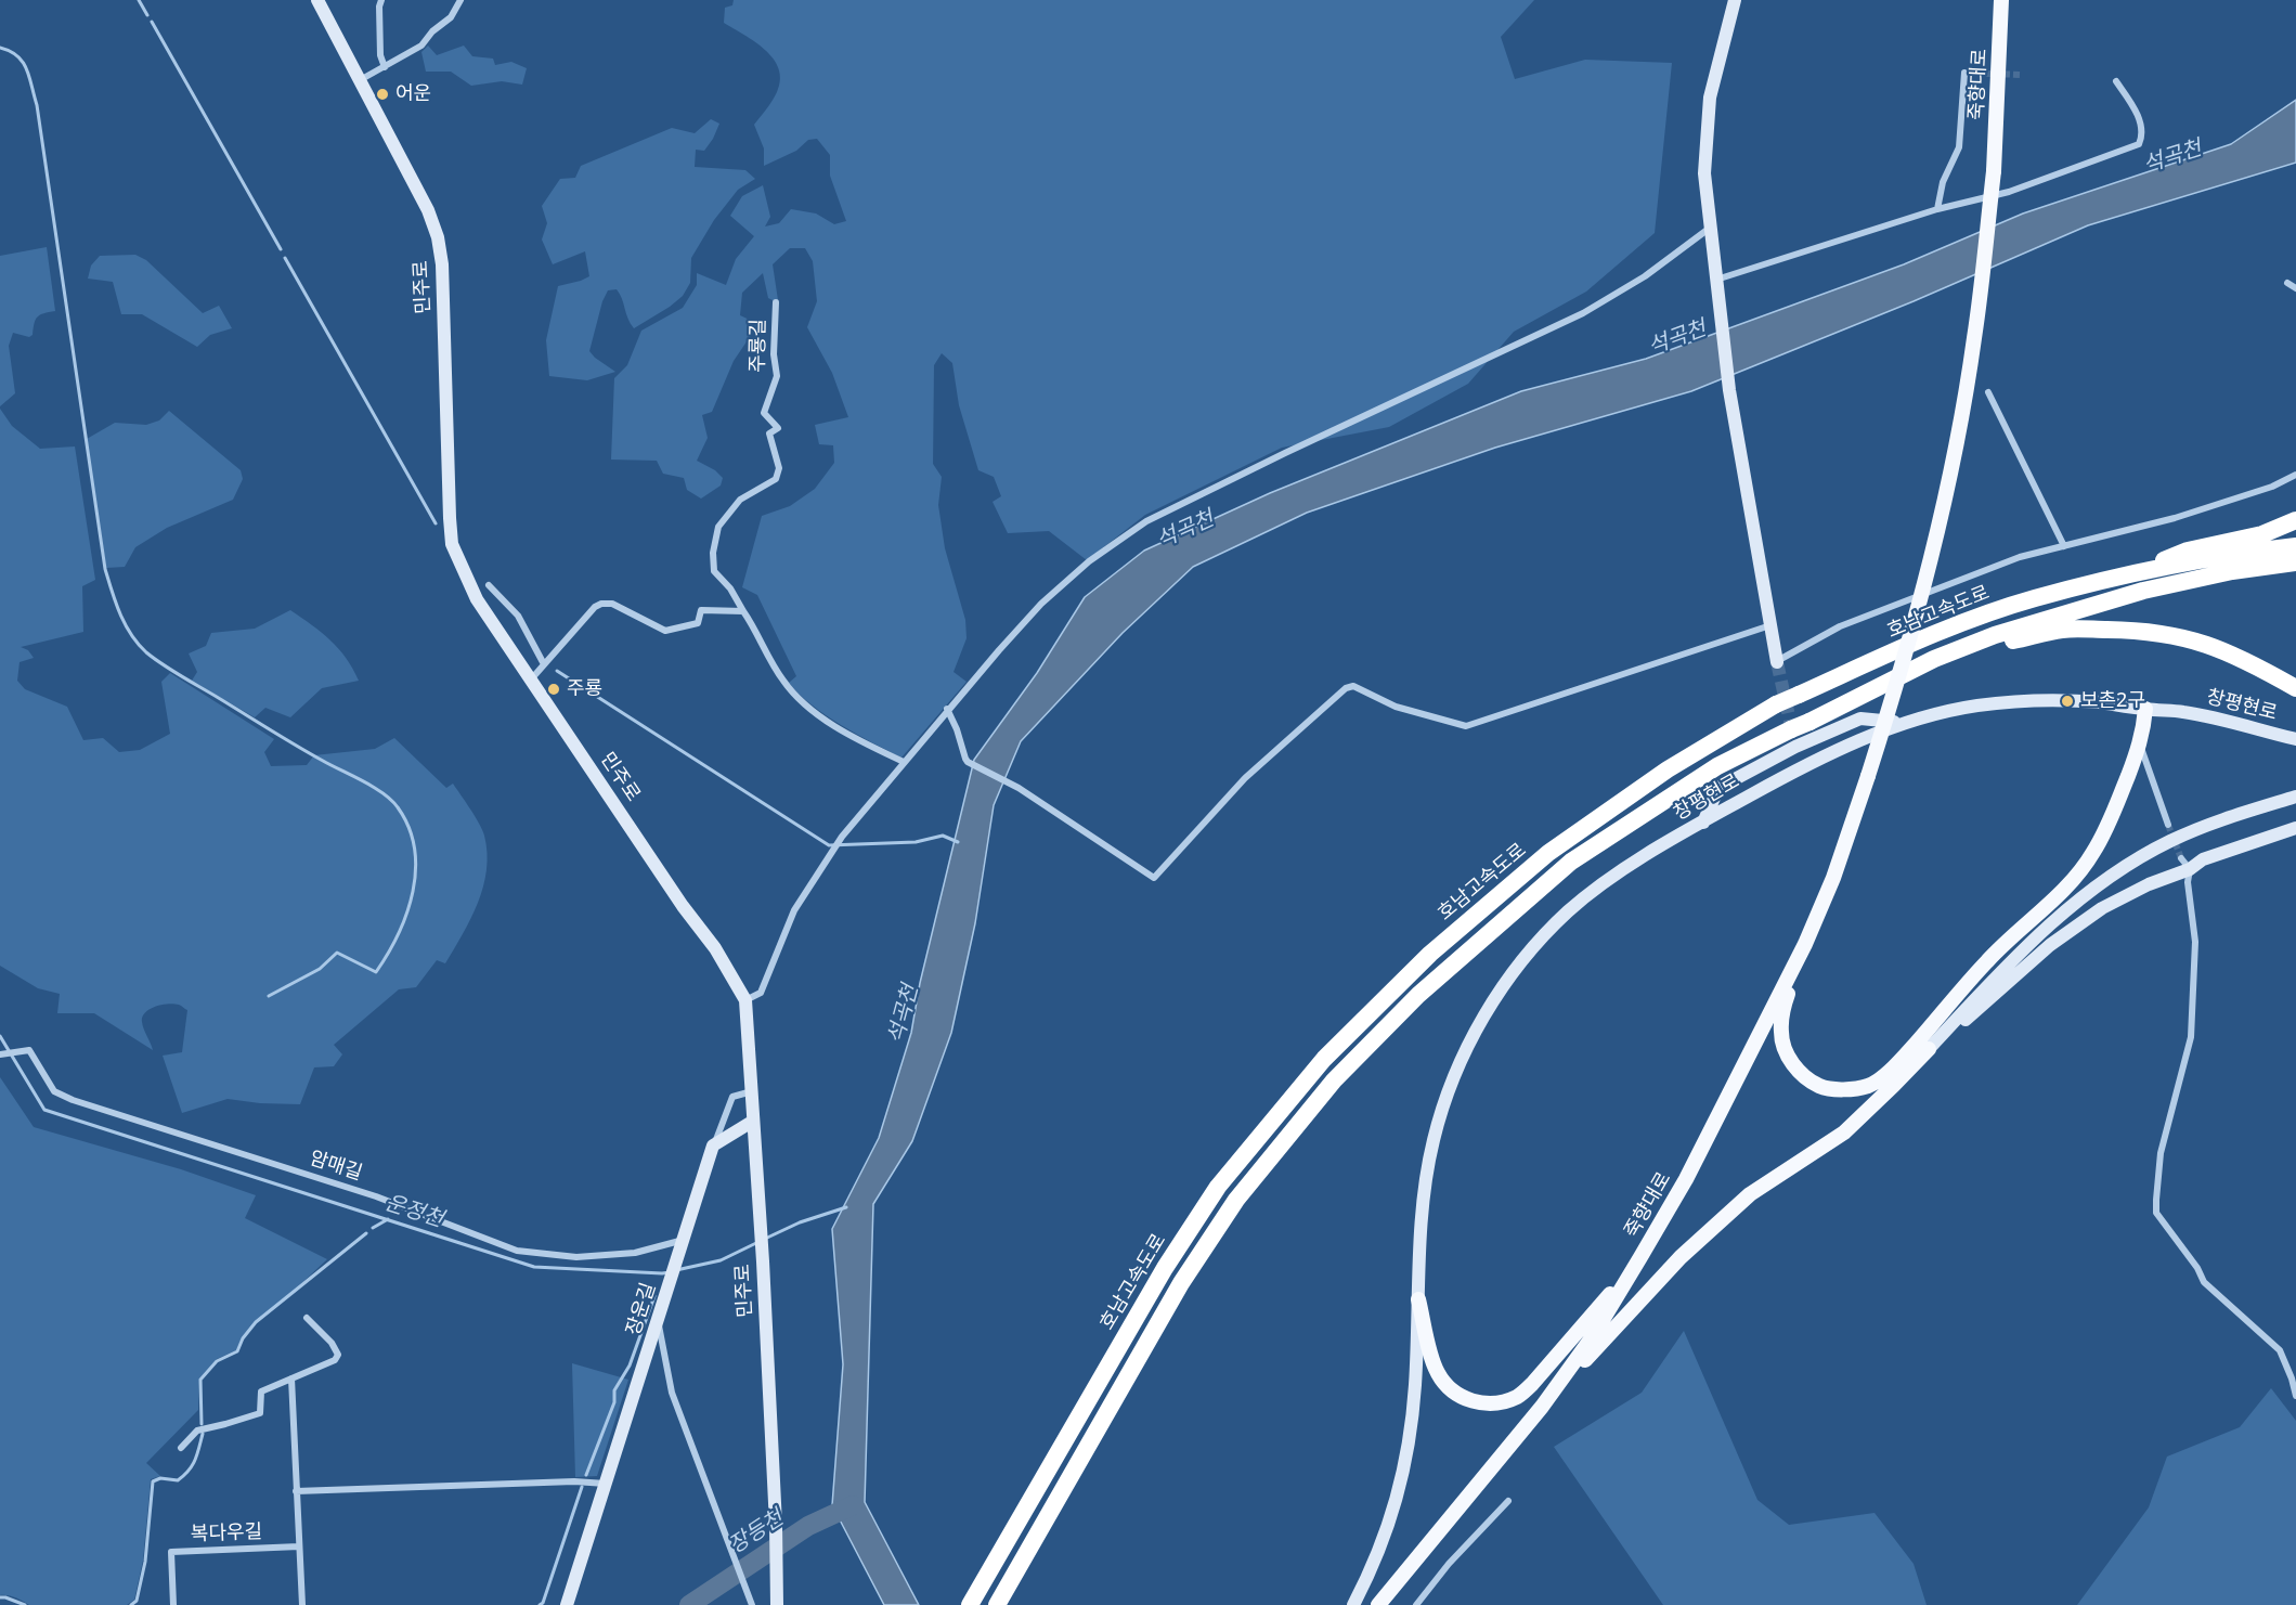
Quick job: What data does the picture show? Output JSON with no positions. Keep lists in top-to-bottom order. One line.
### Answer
{"streets":{"highway":["호남고속도로"],"main road":["죽향대로","민주로","창평현로","장운길"],"street":["주룡길","암매길","복다우길"]},"crossings":[["민주로","장운길"],["암매길","장운길"]],"water":["석곡천","운정천","장등천"],"places":["어운","주룡","보촌2구"]}
